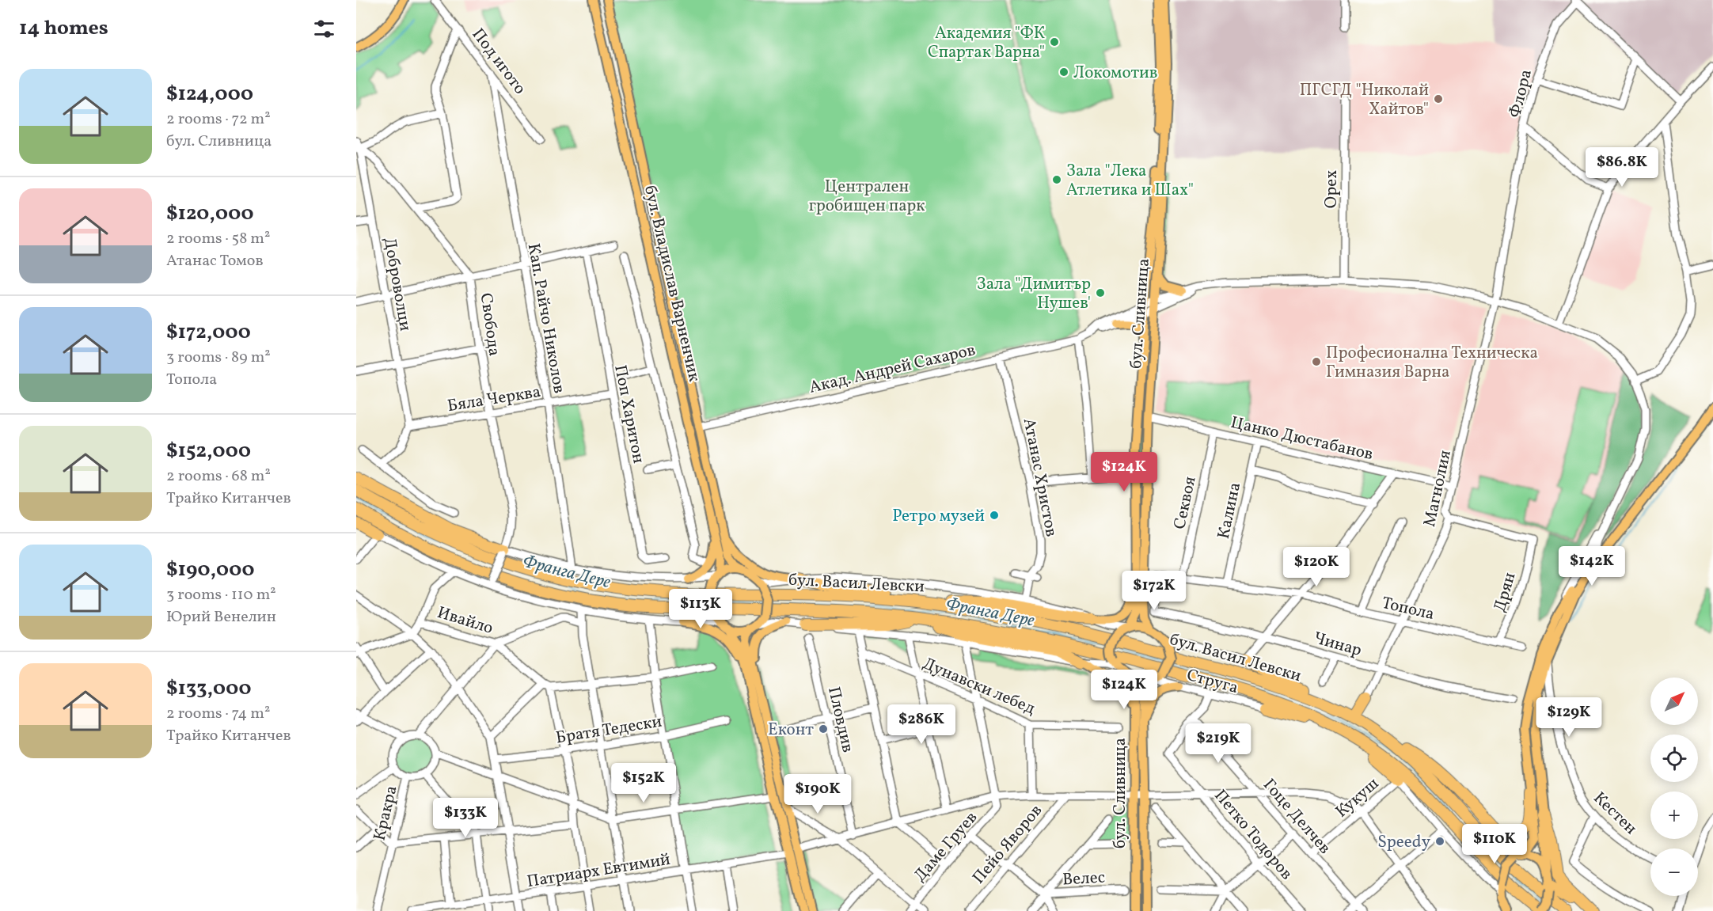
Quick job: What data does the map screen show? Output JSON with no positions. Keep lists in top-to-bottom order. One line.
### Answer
{"streets":{"highway":["бул. Васил Левски"],"main road":["бул. Владислав Варненчик","бул. Сливница"],"street":["Под игото","Флора","Орех","Доброволци","Кап. Райчо Николов","Свобода","Акад. Андрей Сахаров","Бяла Черква","Поп Харитон","Цанко Дюстабанов","Атанас Христов","Магнолия","Секвоя","Калина","Дрян","Топола","Ивайло","Чинар","Струга","Дунавски лебед","Пловдив","Братя Тедески","Кукуш","Кракра","Кестен","Гоце Делчев","Петко Тодоров","Пейо Яворов","Даме Груев","Патриарх Евтимий","Велес"]},"crossings":[["Под игото","Кап. Райчо Николов"],["Флора","Магнолия"],["Орех","Акад. Андрей Сахаров"],["бул. Владислав Варненчик","Акад. Андрей Сахаров"],["Доброволци","Свобода"],["Доброволци","Бяла Черква"],["бул. Сливница","Акад. Андрей Сахаров"],["бул. Сливница","Цанко Дюстабанов"],["бул. Сливница","Струга"],["бул. Сливница","Патриарх Евтимий"],["Кап. Райчо Николов","Бяла Черква"],["Свобода","Бяла Черква"],["Акад. Андрей Сахаров","Атанас Христов"],["Акад. Андрей Сахаров","Магнолия"],["Бяла Черква","Поп Харитон"],["Цанко Дюстабанов","Магнолия"],["Цанко Дюстабанов","Секвоя"],["Цанко Дюстабанов","Калина"],["Магнолия","Дрян"],["Магнолия","Топола"],["Магнолия","Чинар"],["Секвоя","Топола"],["Калина","Топола"],["Дрян","Топола"],["Топола","Чинар"],["Пловдив","Патриарх Евтимий"],["Кукуш","Гоце Делчев"],["Кукуш","Патриарх Евтимий"],["Гоце Делчев","Петко Тодоров"],["Гоце Делчев","Патриарх Евтимий"],["Петко Тодоров","Патриарх Евтимий"],["Пейо Яворов","Патриарх Евтимий"],["Даме Груев","Патриарх Евтимий"]],"water":["Франга Дере"],"parks":["Централен гробищен парк"],"places":["Академия \"ФК Спартак Варна\"","Локомотив","ПГСГД \"Николай Хайтов\"","Зала \"Лека Атлетика и Шах\"","Зала \"Димитър Нушев'","Професионална Техническа Гимназия Варна","Ретро музей","Еконт","Speedy"],"north":"top right","page":{"heading":"14 homes","list":[{"name":"$124,000","note":"2 rooms · 72 m² · бул. Сливница"},{"name":"$120,000","note":"2 rooms · 58 m² · Атанас Томов"},{"name":"$172,000","note":"3 rooms · 89 m² · Топола"},{"name":"$152,000","note":"2 rooms · 68 m² · Трайко Китанчев"},{"name":"$190,000","note":"3 rooms · 110 m² · Юрий Венелин"},{"name":"$133,000","note":"2 rooms · 74 m² · Трайко Китанчев"}],"price":["$86.8K","$124K","$142K","$120K","$172K","$113K","$124K","$129K","$286K","$219K","$152K","$190K","$133K","$110K"],"map_buttons":["+","−"]}}
